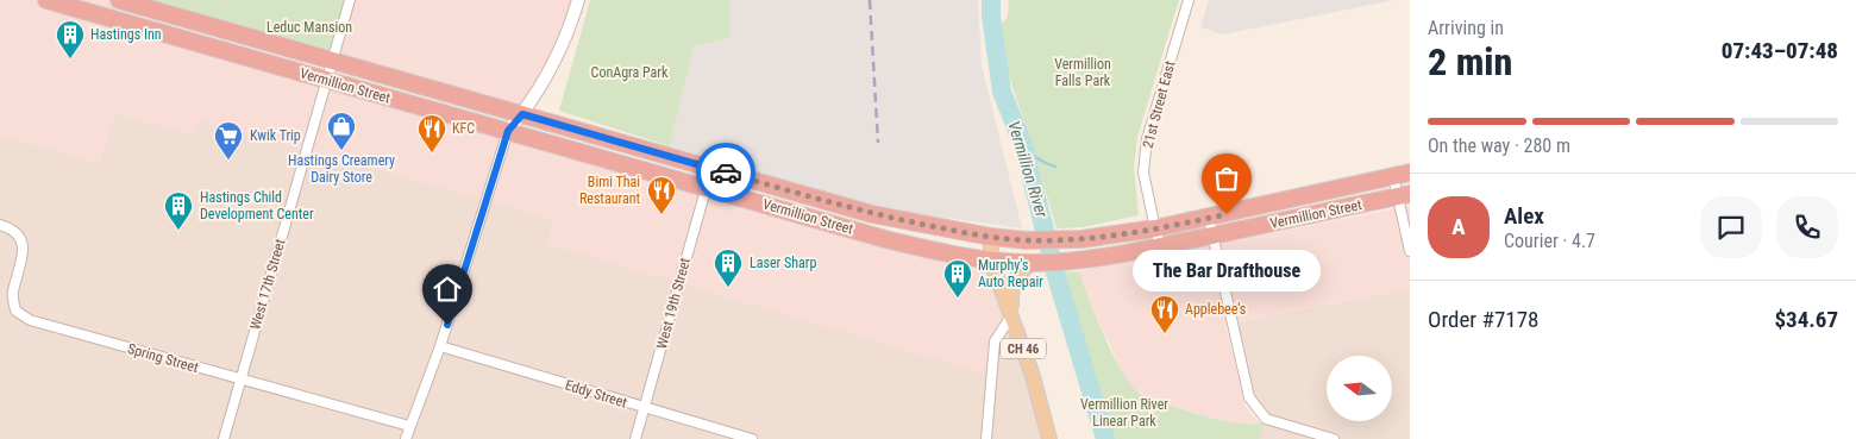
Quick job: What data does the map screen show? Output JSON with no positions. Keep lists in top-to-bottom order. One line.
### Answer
{"streets":{"highway":["Vermillion Street"],"main road":["CH 46"],"street":["21st Street East","West 17th Street","West 19th Street","Spring Street","Eddy Street"]},"crossings":[["Vermillion Street","21st Street East"],["Vermillion Street","West 17th Street"],["Vermillion Street","West 19th Street"],["Vermillion Street","CH 46"],["West 17th Street","Spring Street"],["West 19th Street","Eddy Street"]],"water":["Vermillion River"],"parks":["Leduc Mansion","Vermillion Falls Park","ConAgra Park","Vermillion River Linear Park"],"places":{"building":["Hastings Inn","Hastings Child Development Center","Laser Sharp","Murphy's Auto Repair"],"shop":["Hastings Creamery Dairy Store"],"restaurant":["KFC","Bimi Thai Restaurant","Applebee's"],"supermarket":["Kwik Trip"],"other":["The Bar Drafthouse"]},"north":"left","page":{"heading":["2 min","Arriving in","07:43–07:48"],"panel":["Alex","Courier · 4.7","Order #7178","$34.67"],"bar":"On the way · 280 m","round":"A","bubble":"The Bar Drafthouse"}}
